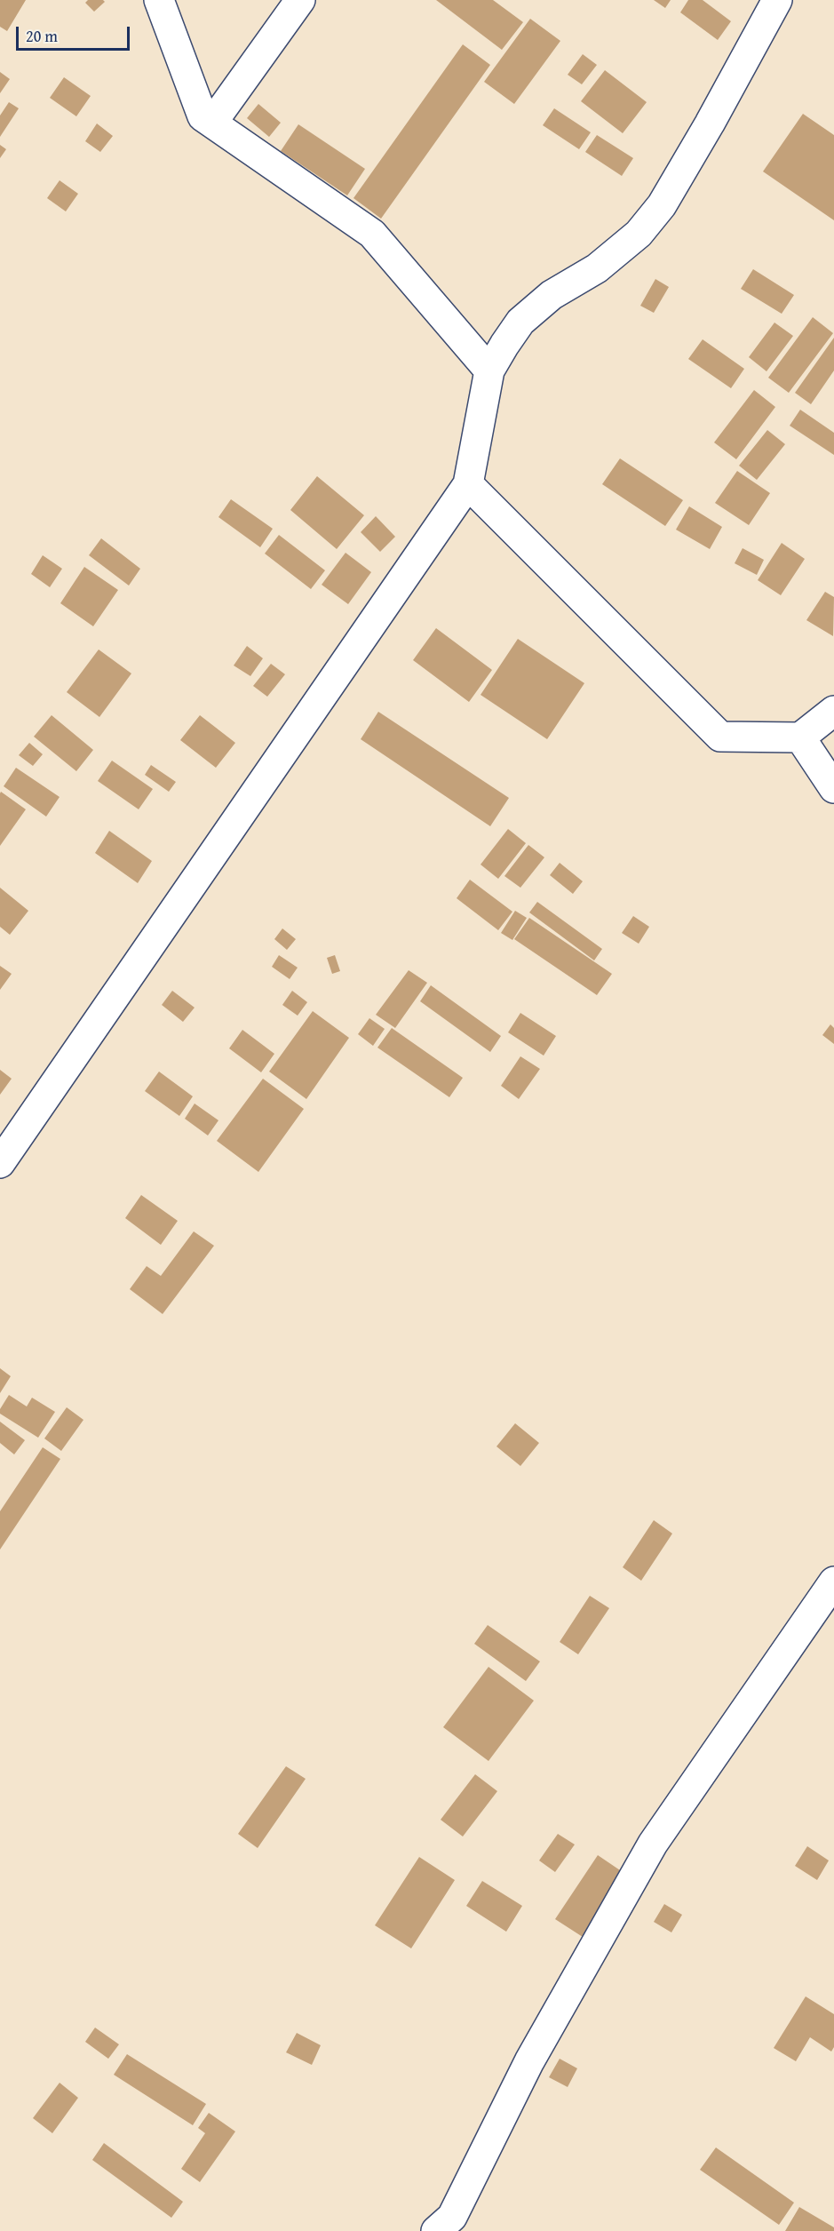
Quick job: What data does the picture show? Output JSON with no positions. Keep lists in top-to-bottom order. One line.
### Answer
{"scale_bar":"20 m"}
